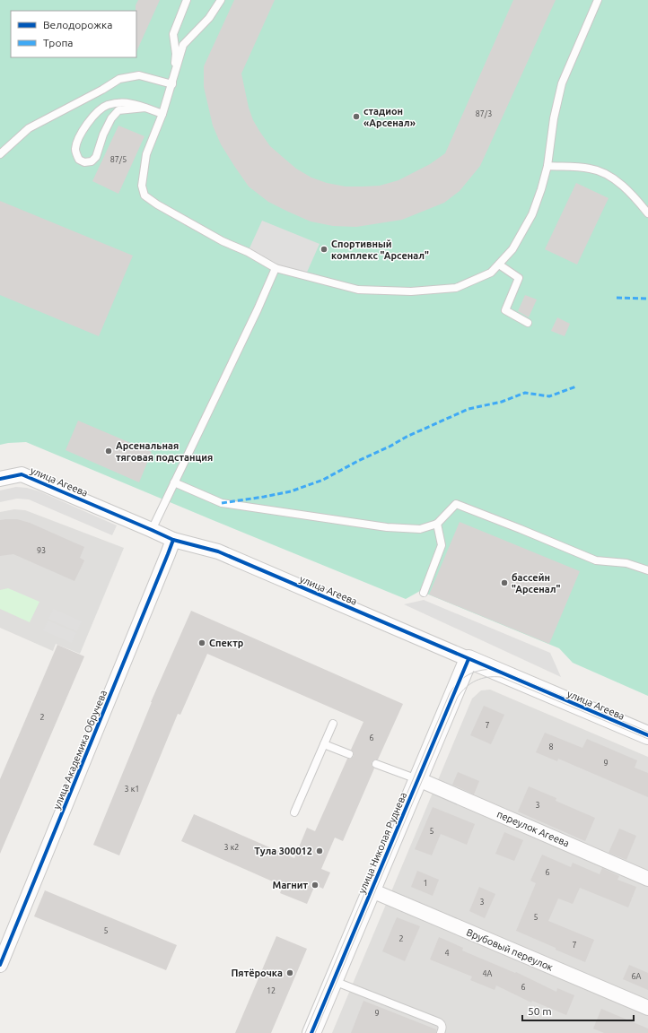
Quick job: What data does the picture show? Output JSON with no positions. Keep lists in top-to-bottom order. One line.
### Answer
{"streets":{"street":["улица Агеева","улица Академика Обручева","переулок Агеева","улица Николая Руднева","Врубовый переулок"]},"crossings":[["улица Агеева","улица Академика Обручева"],["улица Агеева","улица Николая Руднева"],["переулок Агеева","улица Николая Руднева"],["улица Николая Руднева","Врубовый переулок"]],"places":["стадион «Арсенал»","Спортивный комплекс \"Арсенал\"","Арсенальная тяговая подстанция","бассейн \"Арсенал\"","Спектр","Тула 300012","Магнит","Пятёрочка"],"house_numbers":["87/3","87/5","93","2","7","6","8","9","3 к1","3","5","3 к2","6","1","3","5","5","2","7","4","4А","6А","6","12","9"],"legend":["Велодорожка","Тропа"],"scale_bar":"50 m"}
